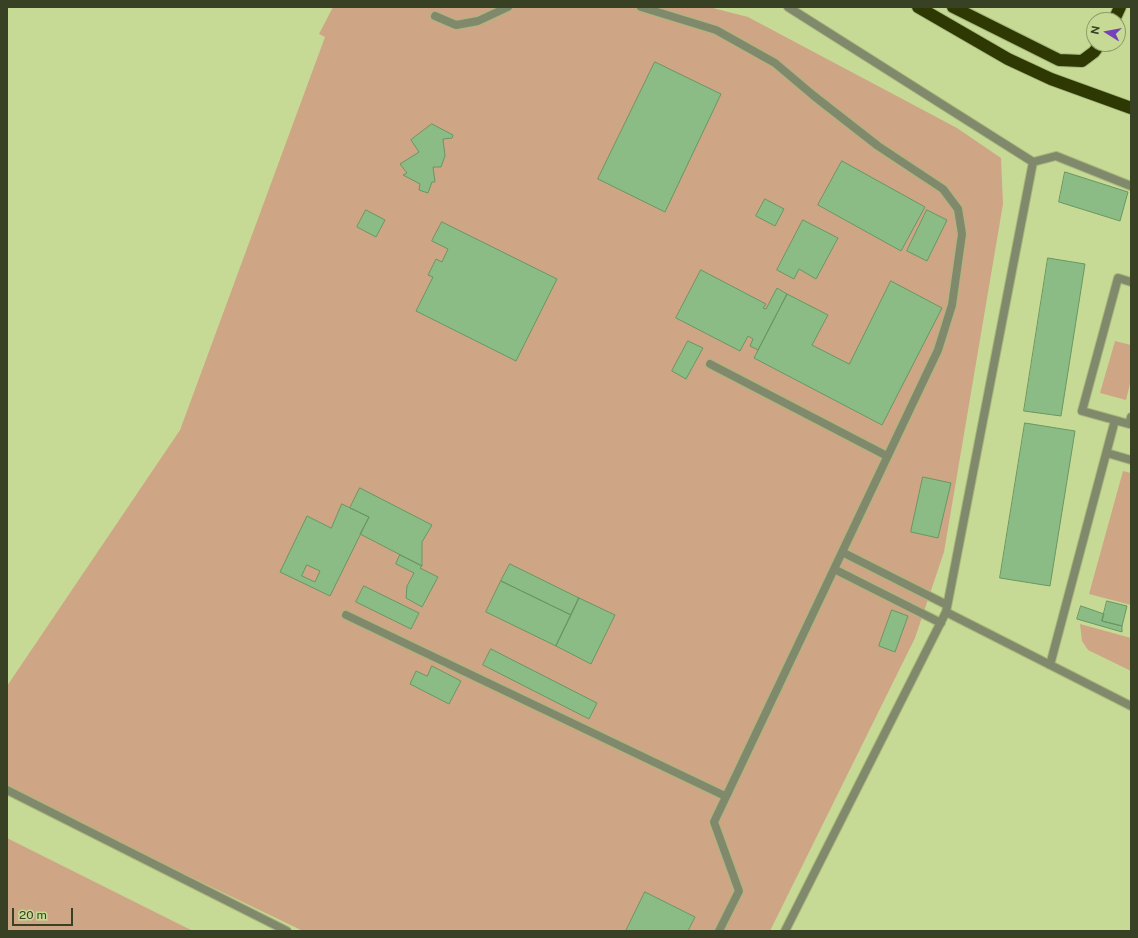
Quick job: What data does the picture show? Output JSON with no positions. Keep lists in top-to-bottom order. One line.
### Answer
{"scale_bar":"20 m","north":"left"}
